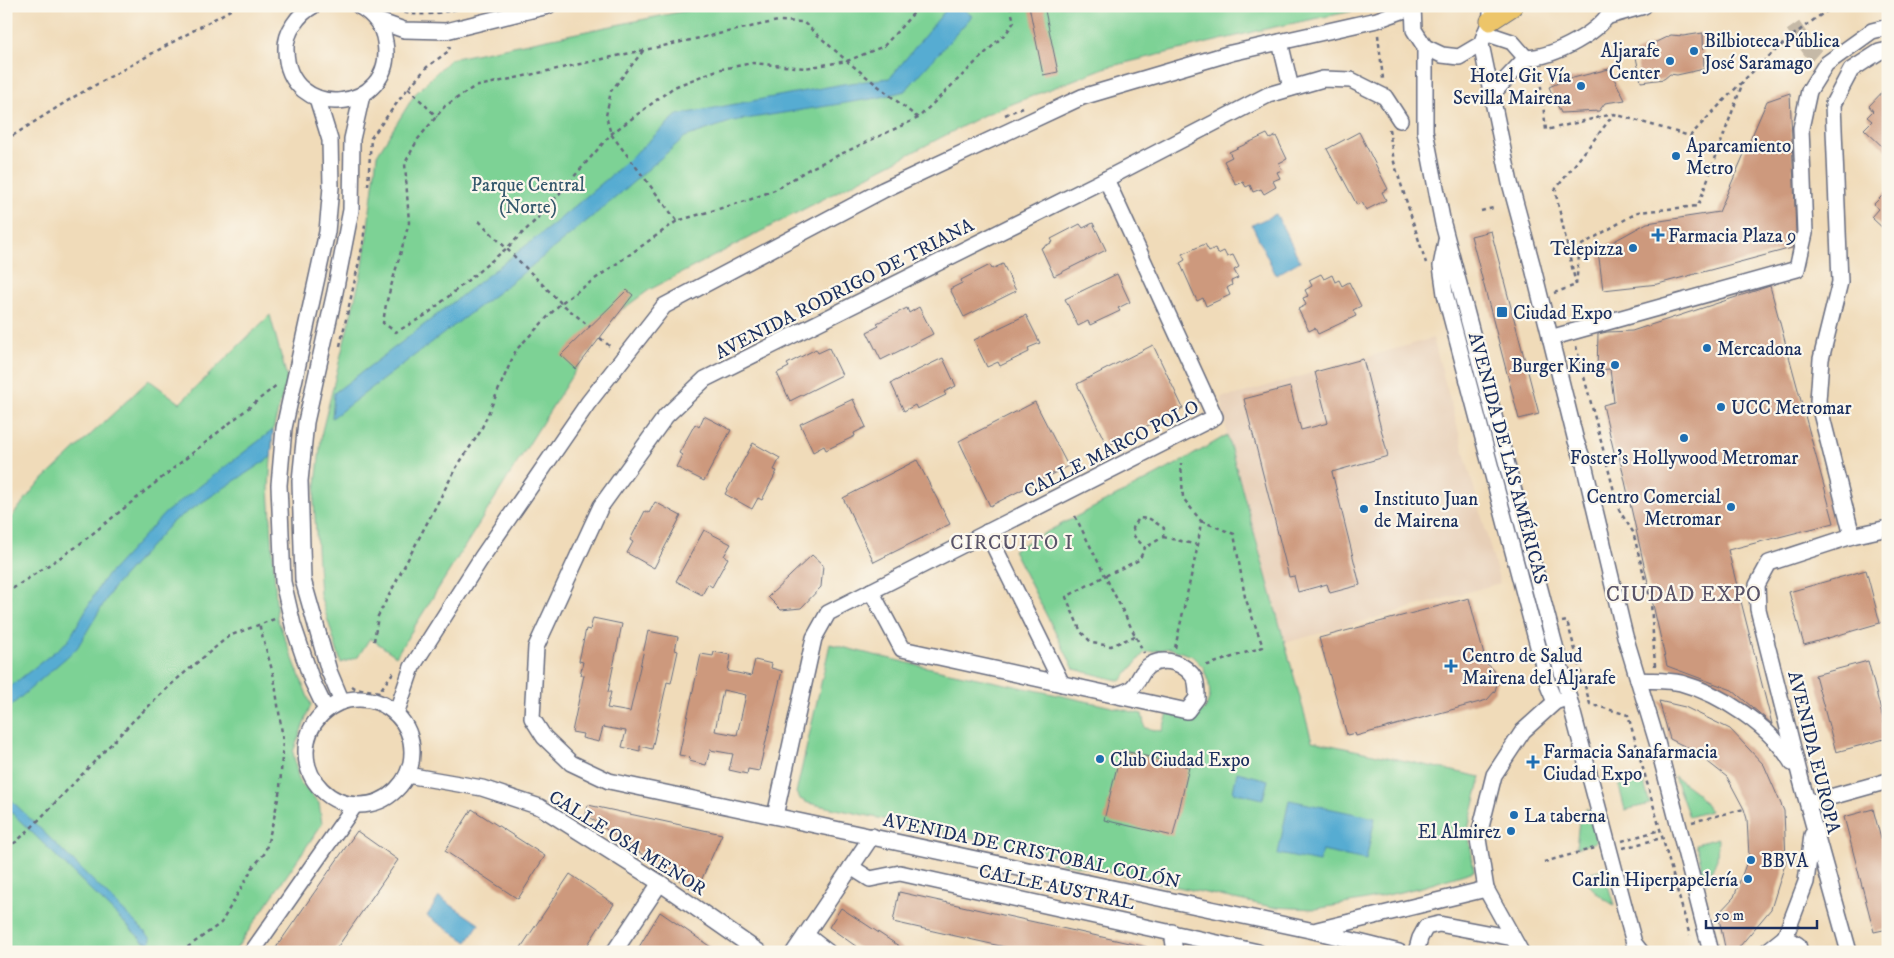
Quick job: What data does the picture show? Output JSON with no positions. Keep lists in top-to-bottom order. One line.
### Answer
{"streets":{"street":["AVENIDA RODRIGO DE TRIANA","CALLE MARCO POLO","AVENIDA DE LAS AMÉRICAS","AVENIDA EUROPA","CALLE OSA MENOR","AVENIDA DE CRISTOBAL COLÓN","CALLE AUSTRAL"]},"crossings":[["AVENIDA RODRIGO DE TRIANA","CALLE MARCO POLO"],["AVENIDA RODRIGO DE TRIANA","AVENIDA DE CRISTOBAL COLÓN"],["CALLE MARCO POLO","AVENIDA DE CRISTOBAL COLÓN"]],"districts":["CIRCUITO I","CIUDAD EXPO"],"parks":["Parque Central (Norte)"],"places":{"other":["Bilbioteca Pública José Saramago","Aljarafe Center","Hotel Git Vía Sevilla Mairena","Aparcamiento Metro","Telepizza","Mercadona","Burger King","UCC Metromar","Foster's Hollywood Metromar","Centro Comercial Metromar","Instituto Juan de Mairena","Club Ciudad Expo","La taberna","El Almirez","BBVA","Carlin Hiperpapelería"],"health":["Farmacia Plaza 9","Centro de Salud Mairena del Aljarafe","Farmacia Sanafarmacia Ciudad Expo"],"transit":["Ciudad Expo"]},"scale_bar":"50 m"}
